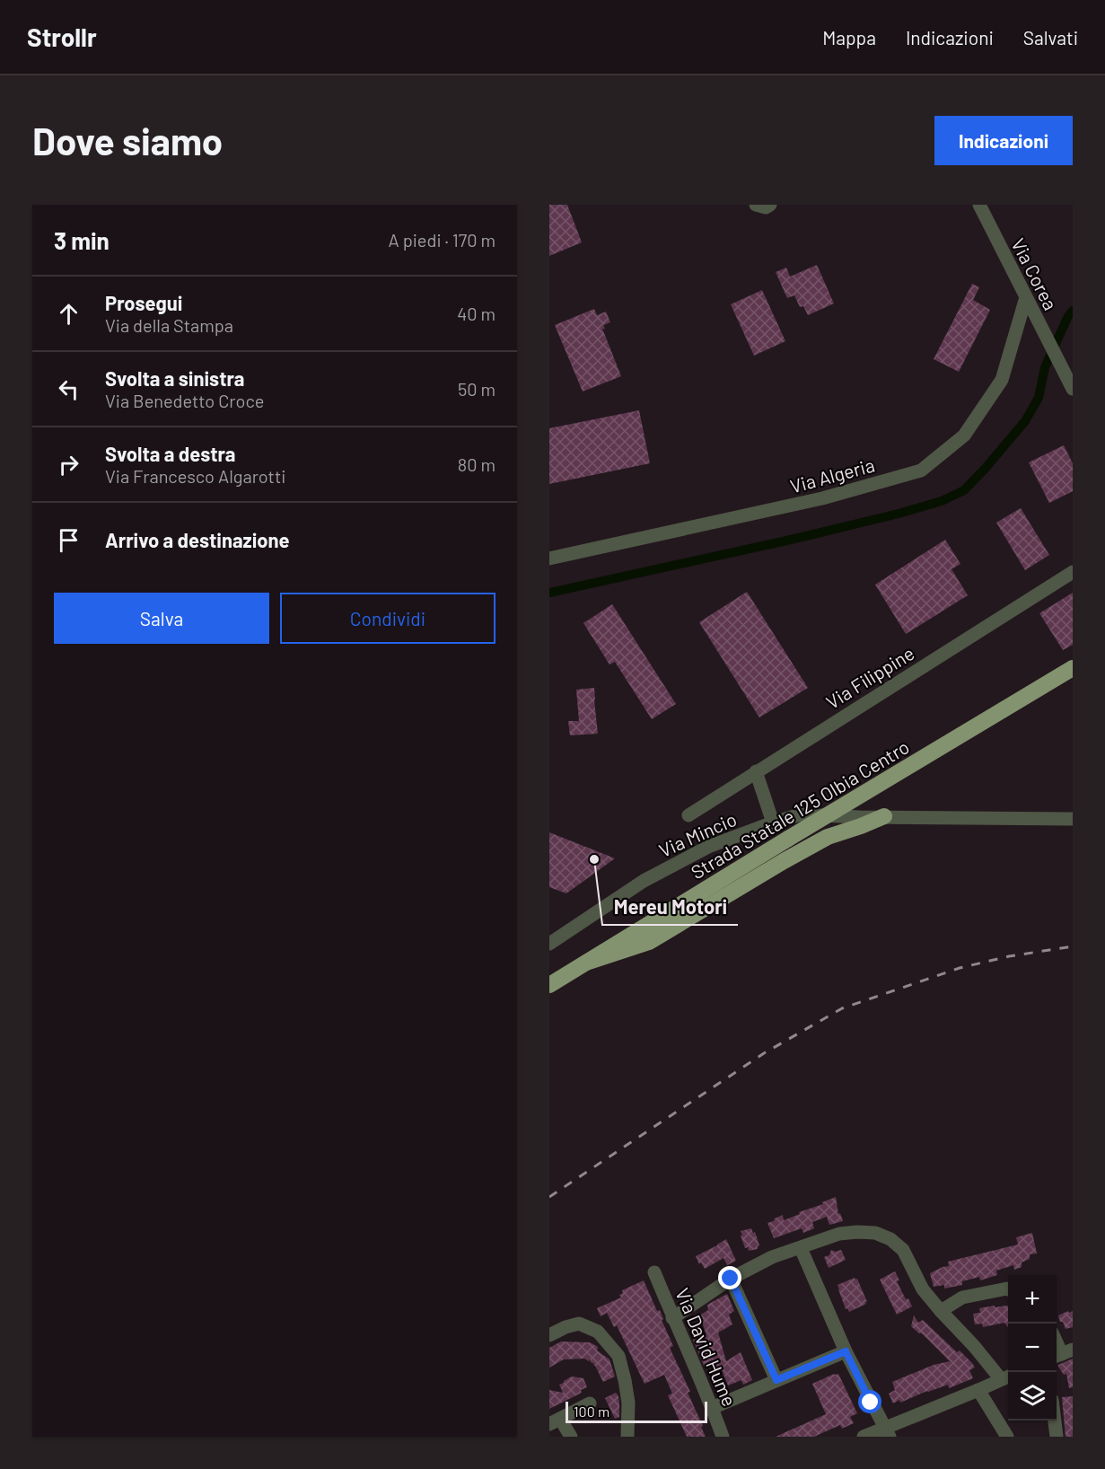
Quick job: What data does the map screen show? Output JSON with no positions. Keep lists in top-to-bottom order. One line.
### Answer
{"streets":{"main road":["Strada Statale 125 Olbia Centro"],"street":["Via Corea","Via Algeria","Via Filippine","Via Mincio","Via David Hume"]},"crossings":[["Via Corea","Via Algeria"]],"places":["Mereu Motori"],"scale_bar":"100 m","page":{"header":"Strollr","nav":["Mappa","Indicazioni","Salvati"],"buttons":["Indicazioni",["Salva","Condividi"]],"title":"Dove siamo","heading":["3 min","A piedi · 170 m"],"list":[["Prosegui","Via della Stampa","40 m"],["Svolta a sinistra","Via Benedetto Croce","50 m"],["Svolta a destra","Via Francesco Algarotti","80 m"],"Arrivo a destinazione"],"map_buttons":["+","−"],"scale":"100 m"}}
